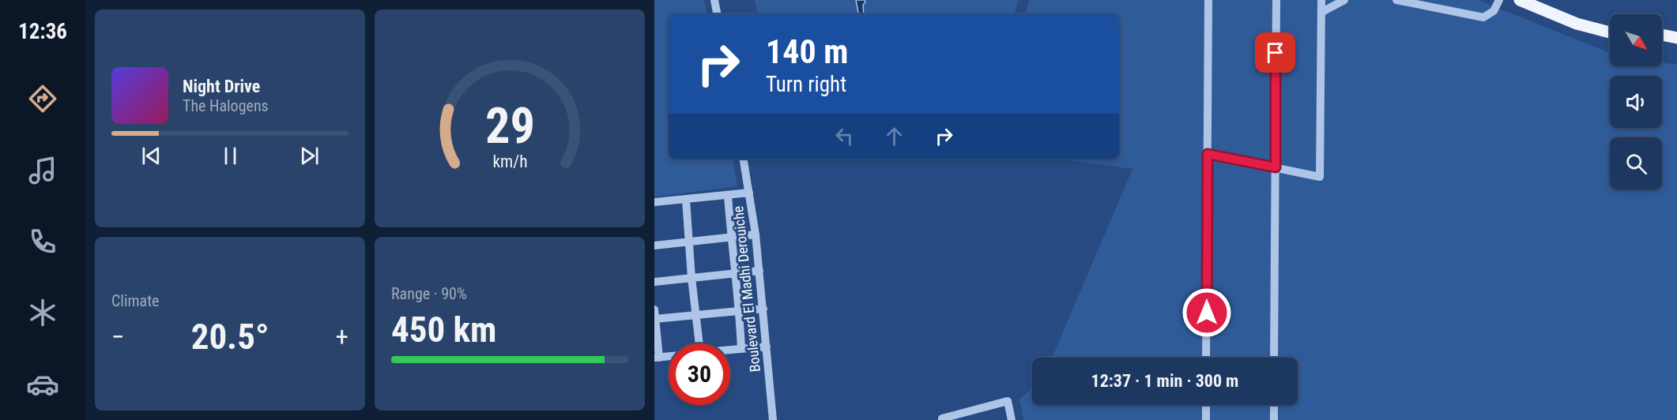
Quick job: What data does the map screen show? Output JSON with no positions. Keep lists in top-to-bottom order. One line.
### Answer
{"streets":{"street":["Boulevard El Madhi Derouiche"]},"north":"bottom right","page":{"tabs":"12:36","turn":["140 m","Turn right"],"song":["Night Drive","The Halogens"],"tile":["Climate",["Range · 90%","450 km"]],"heat":["−","20.5°","+"],"limit":"30","trip":"12:37 · 1 min · 300 m","gauge":["29","km/h"]}}
